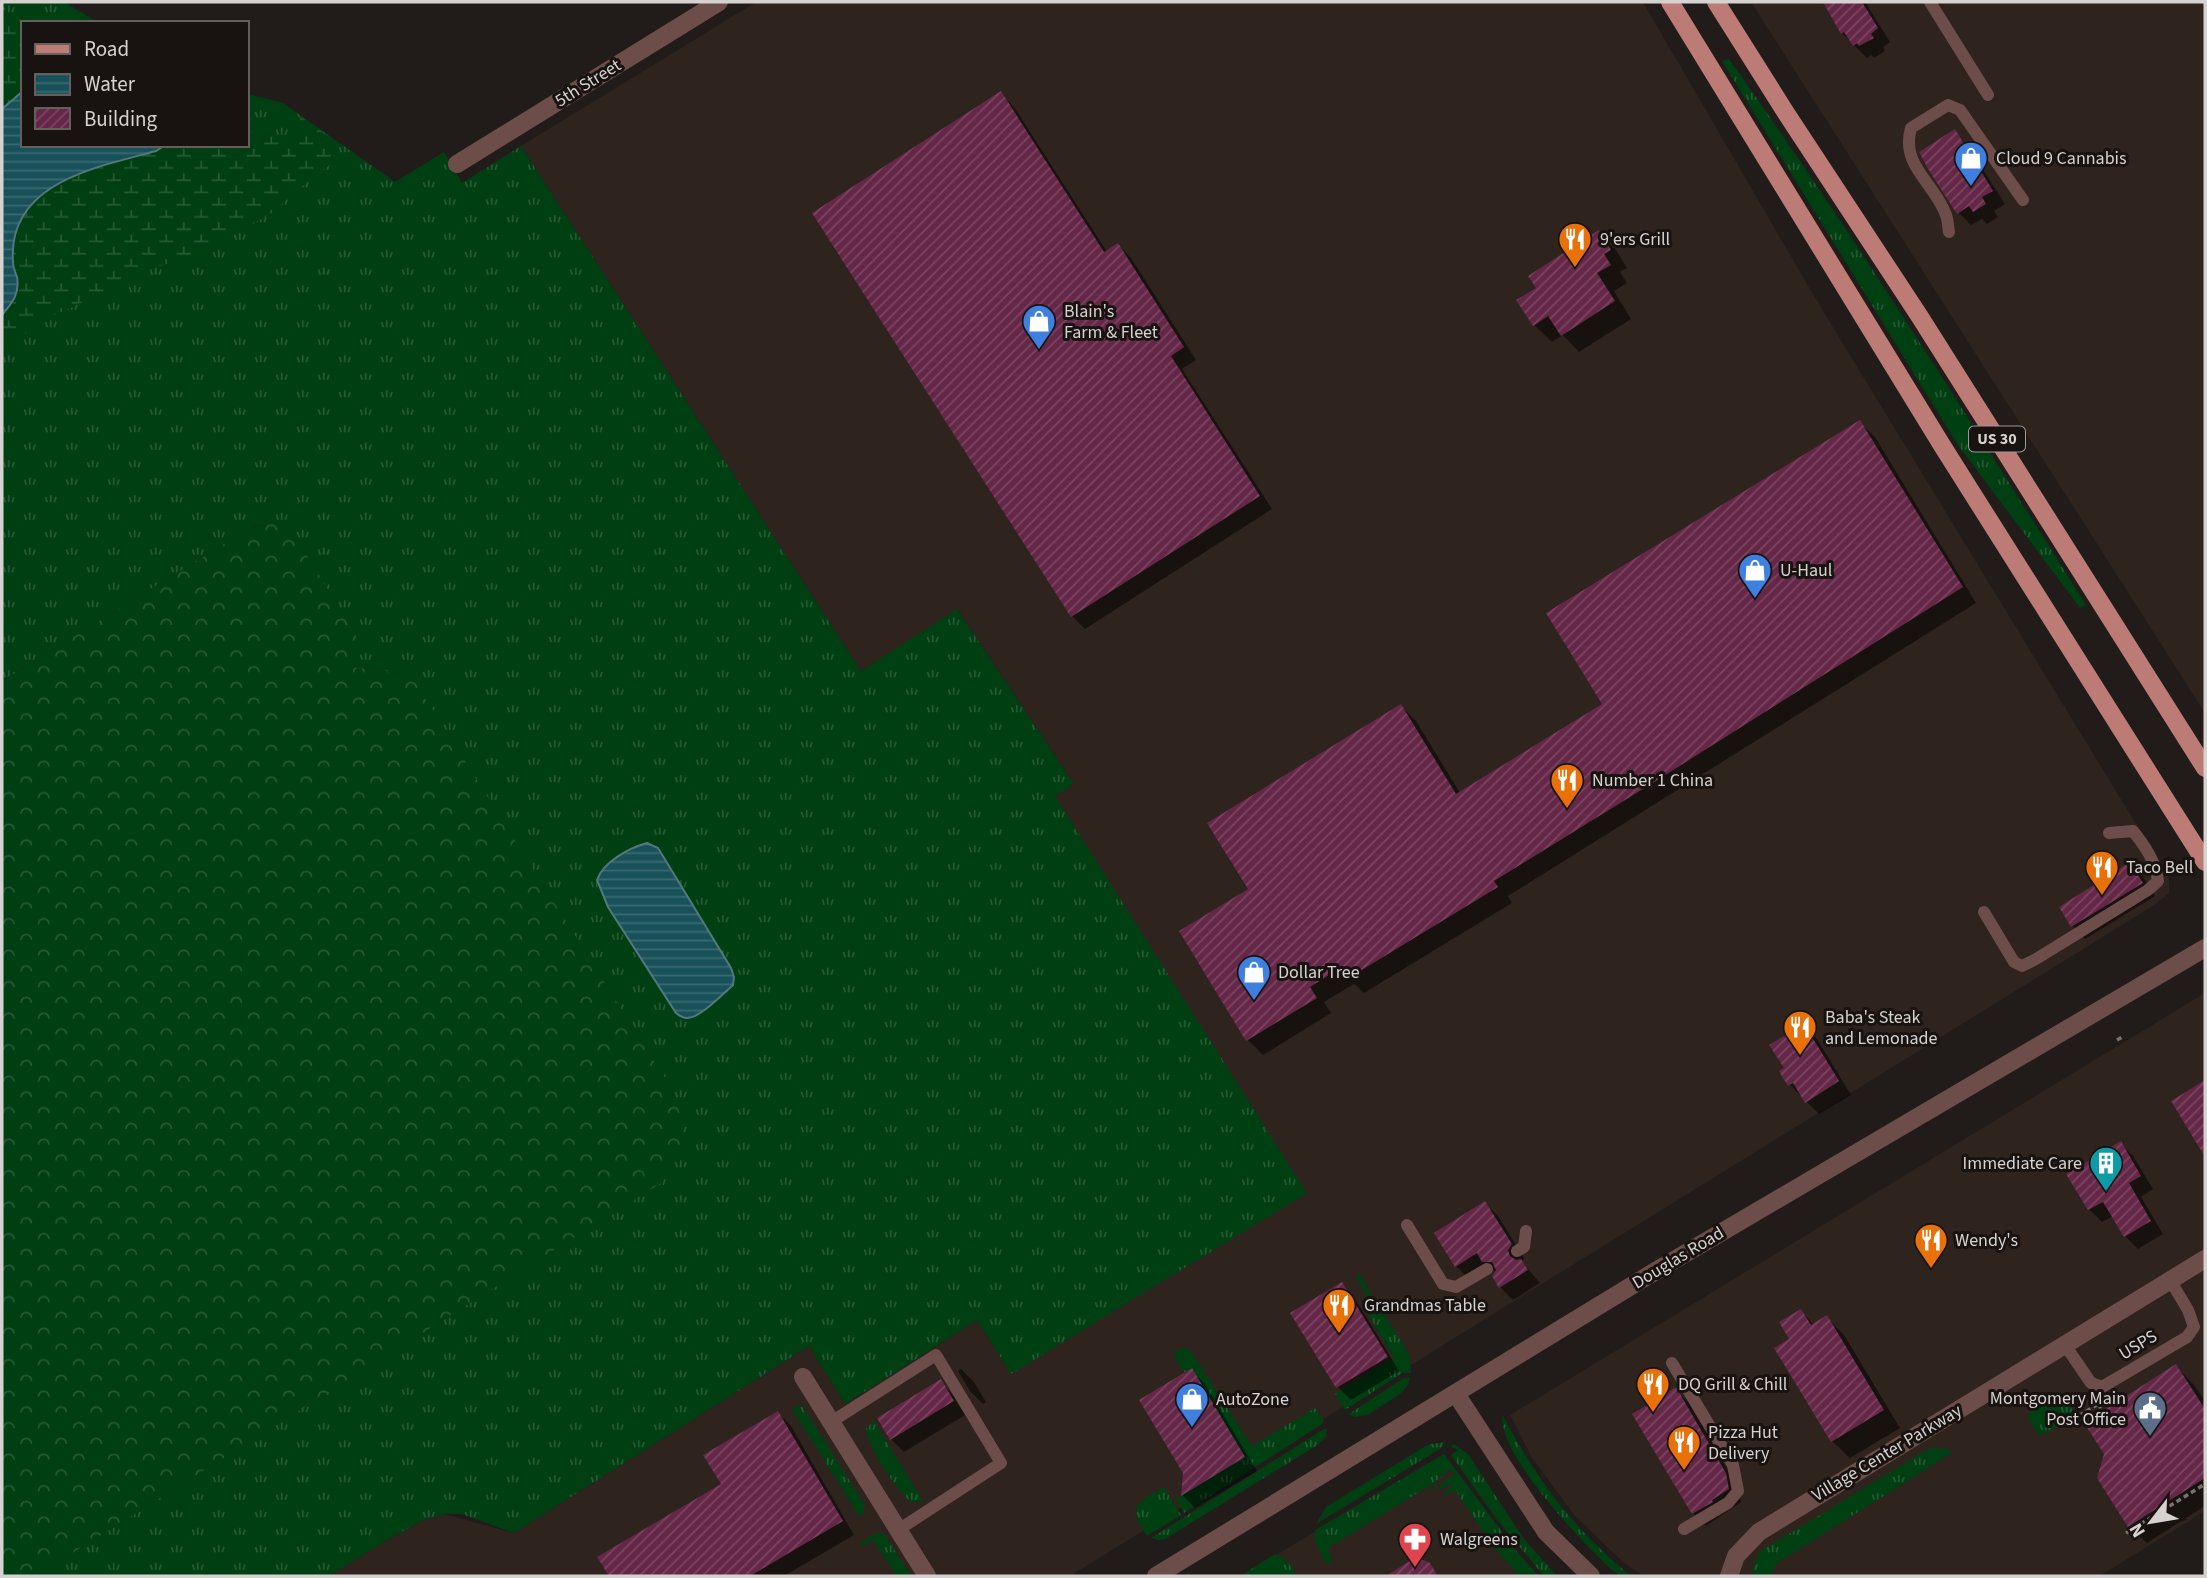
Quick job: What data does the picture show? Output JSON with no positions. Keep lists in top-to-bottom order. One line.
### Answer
{"streets":{"main road":["US 30"],"street":["5th Street","Douglas Road","Village Center Parkway"],"lane":["USPS"]},"crossings":[["USPS","Village Center Parkway"]],"places":{"shop":["Cloud 9 Cannabis","Blain's Farm & Fleet","U-Haul","Dollar Tree","AutoZone"],"restaurant":["9'ers Grill","Number 1 China","Taco Bell","Baba's Steak and Lemonade","Wendy's","Grandmas Table","DQ Grill & Chill","Pizza Hut Delivery"],"building":["Immediate Care"],"public building":["Montgomery Main Post Office"],"pharmacy":["Walgreens"]},"legend":["Road","Water","Building"],"north":"bottom left"}
